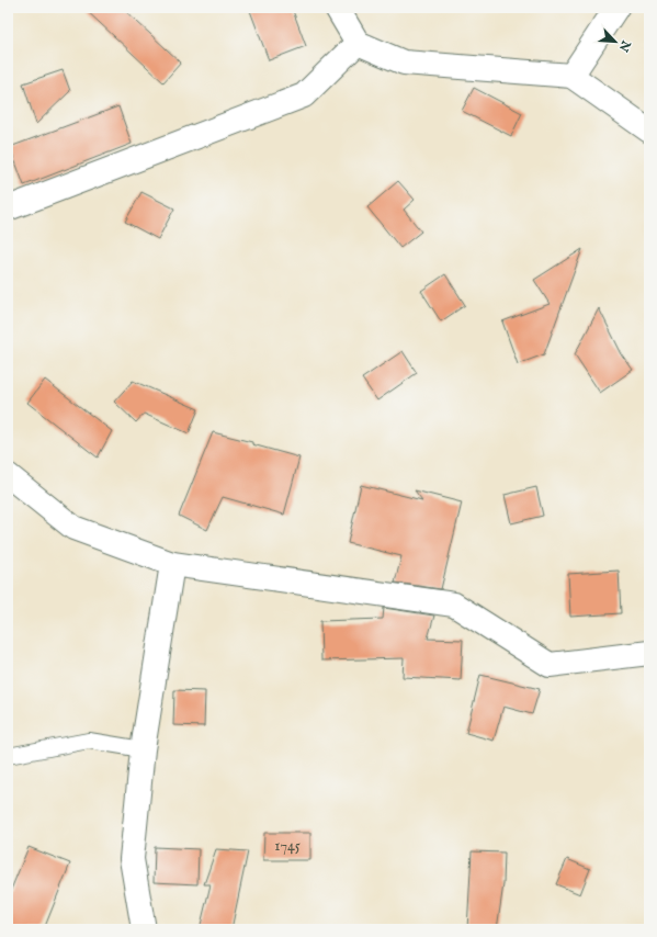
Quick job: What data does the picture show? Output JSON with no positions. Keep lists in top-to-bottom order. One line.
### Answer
{"house_numbers":["1745"],"north":"bottom right"}
